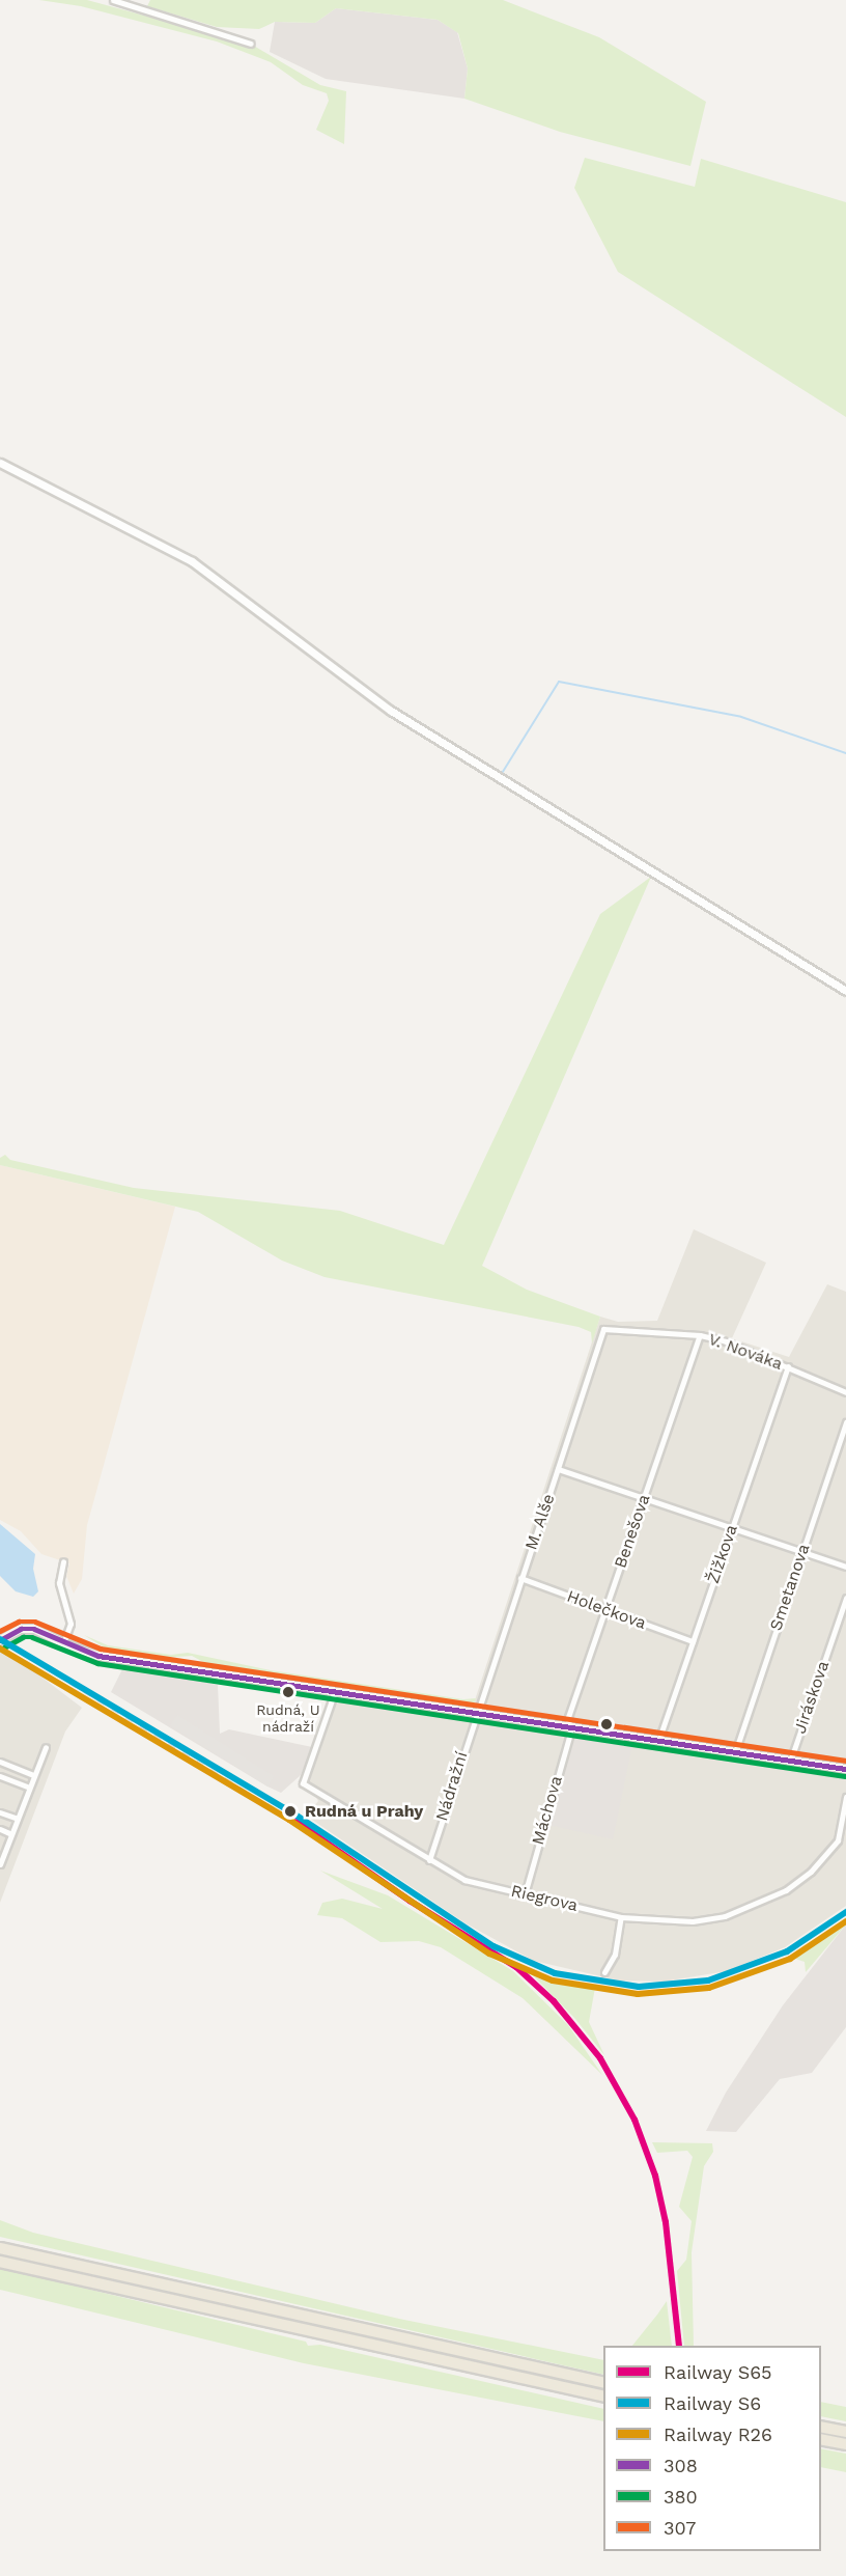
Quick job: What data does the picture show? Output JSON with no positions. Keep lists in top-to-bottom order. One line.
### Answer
{"streets":{"street":["V. Nováka","M. Alše","Benešova","Žižkova","Smetanova","Holečkova","Jiráskova","Nádražní","Máchova","Riegrova"]},"crossings":[["V. Nováka","M. Alše"],["V. Nováka","Benešova"],["V. Nováka","Žižkova"],["M. Alše","Holečkova"],["M. Alše","Nádražní"],["Benešova","Holečkova"],["Benešova","Máchova"],["Žižkova","Holečkova"],["Nádražní","Riegrova"],["Máchova","Riegrova"]],"places":["Rudná, U nádraží","Rudná u Prahy"],"lines":["transit line 307","transit line 308","transit line 380","rail line S6","rail line R26","rail line S65"],"legend":["Railway S65","Railway S6","Railway R26","308","380","307"]}
